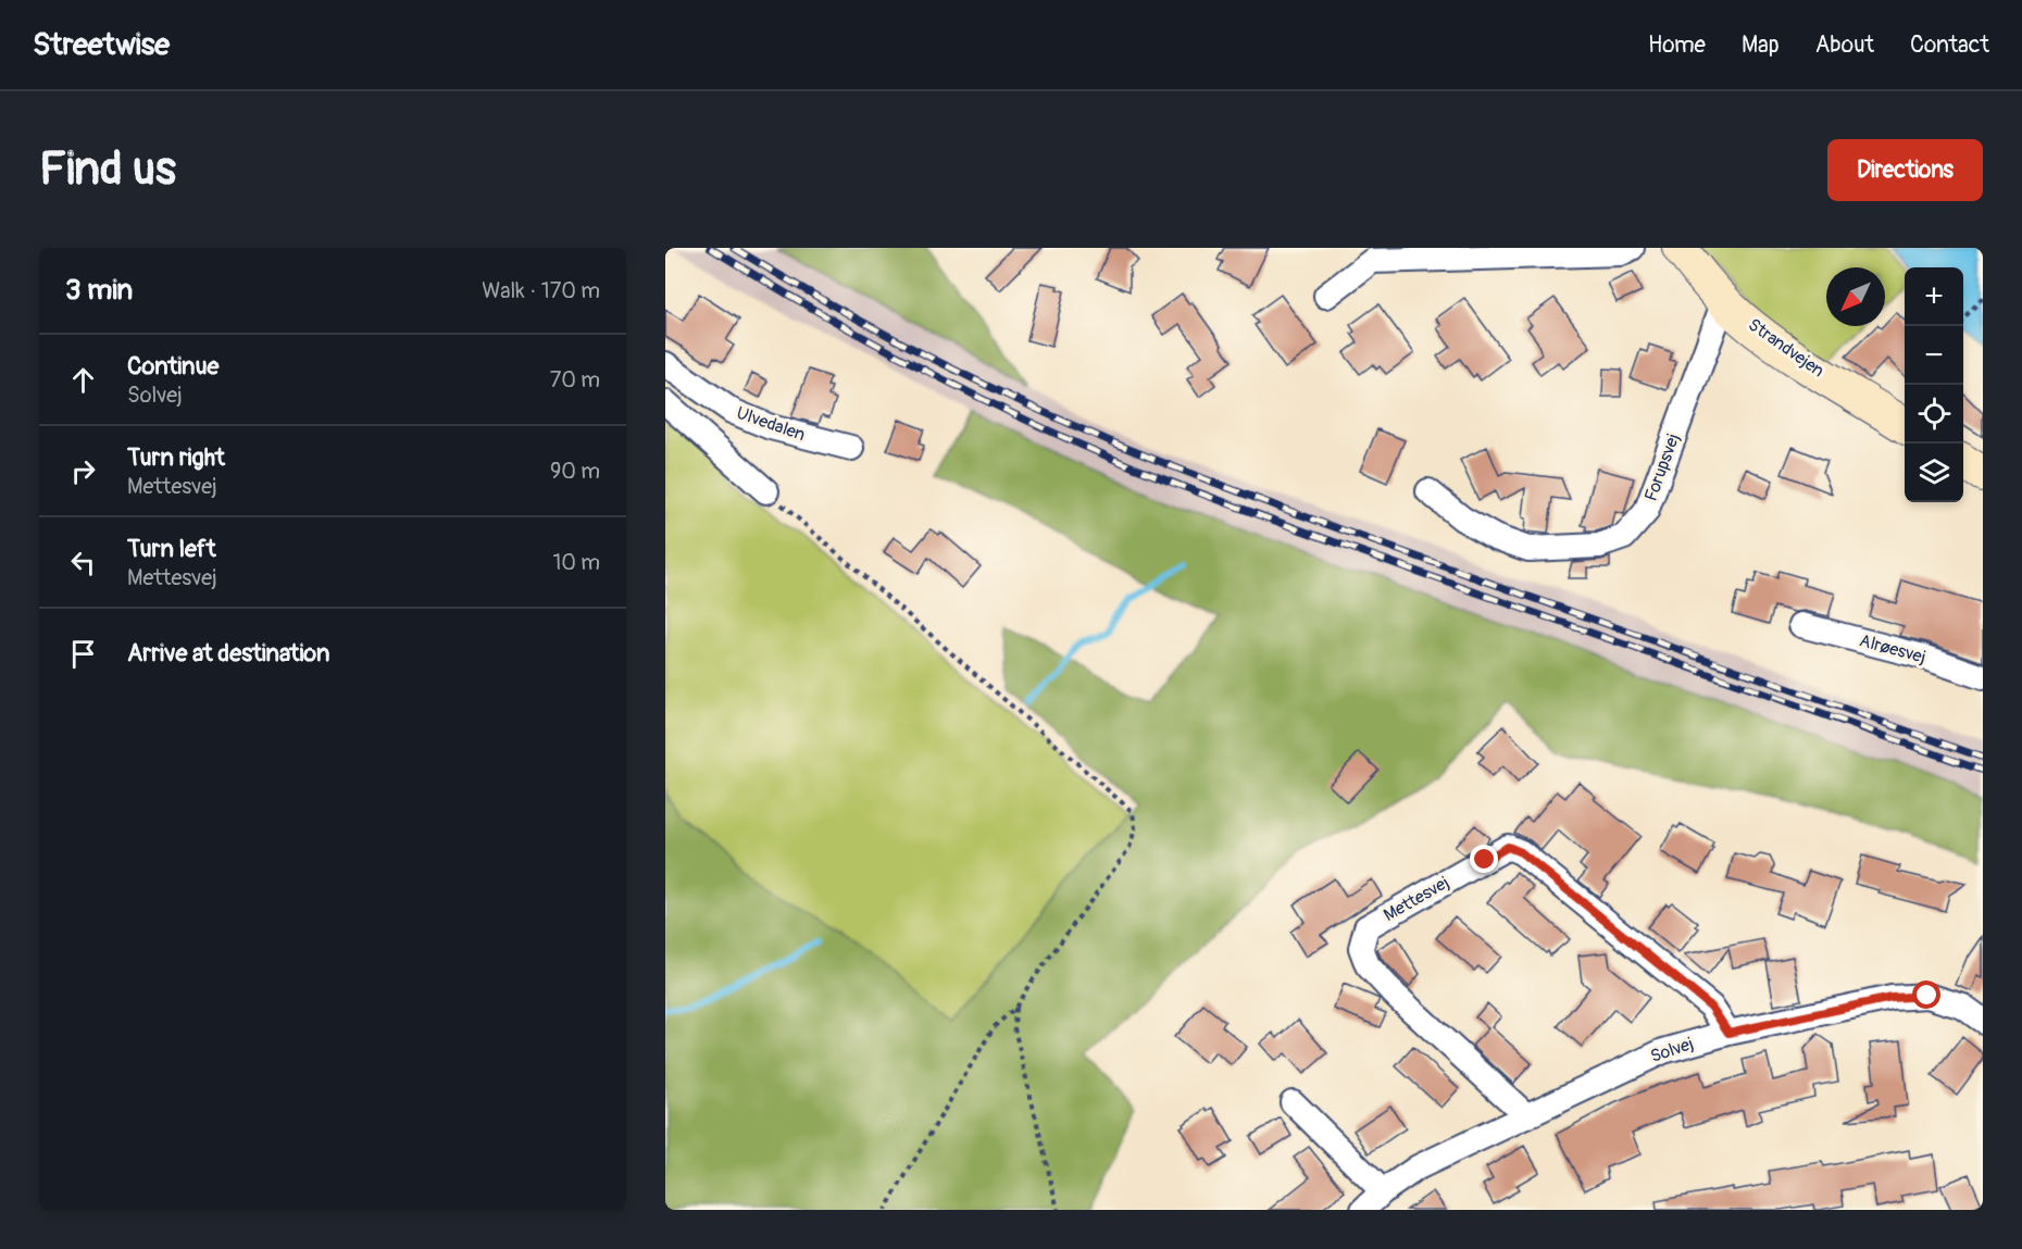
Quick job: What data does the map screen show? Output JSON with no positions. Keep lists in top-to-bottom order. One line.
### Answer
{"streets":{"street":["Strandvejen","Ulvedalen","Forupsvej","Alrøesvej","Mettesvej","Solvej"]},"crossings":[["Strandvejen","Forupsvej"],["Mettesvej","Solvej"]],"north":"bottom left","page":{"header":"Streetwise","nav":["Home","Map","About","Contact"],"buttons":"Directions","title":"Find us","heading":["3 min","Walk · 170 m"],"map_buttons":["+","−"],"list":[["Continue","Solvej","70 m"],["Turn right","Mettesvej","90 m"],["Turn left","Mettesvej","10 m"],"Arrive at destination"]}}
